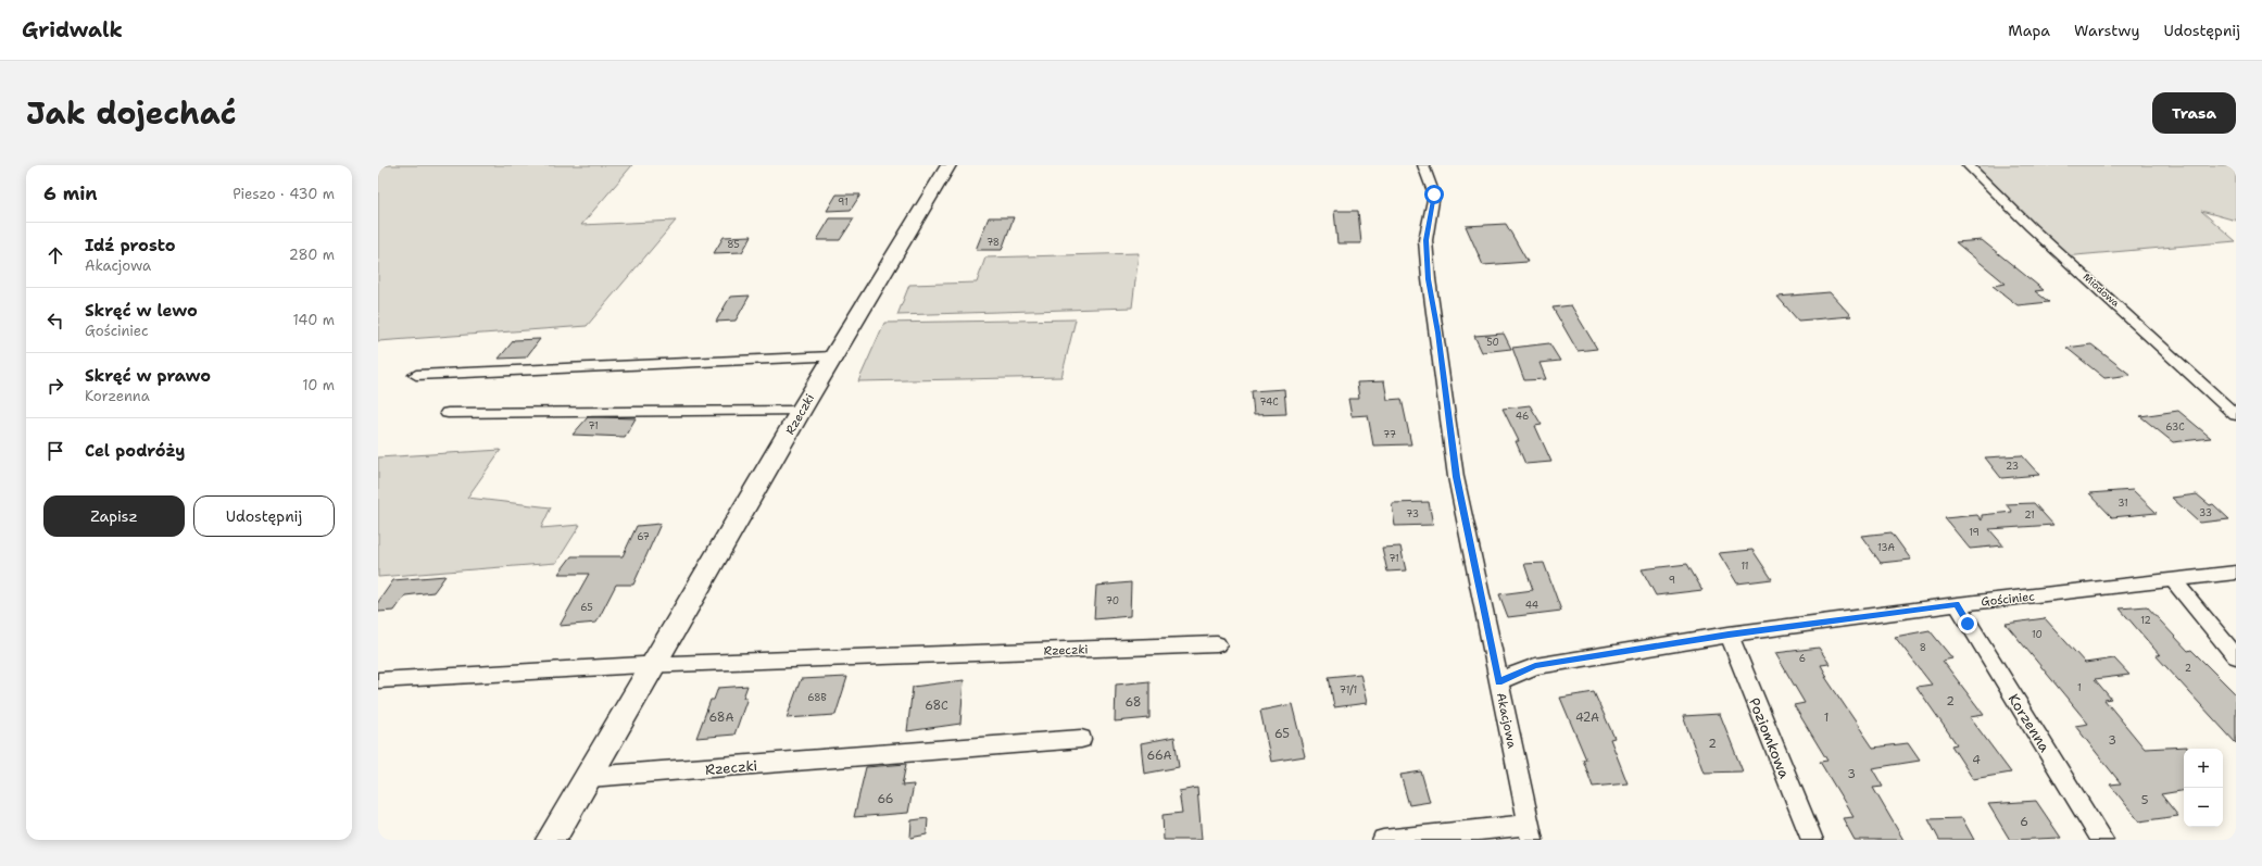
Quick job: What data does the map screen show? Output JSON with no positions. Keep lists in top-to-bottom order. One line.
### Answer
{"streets":{"main road":["Rzeczki"],"street":["Miodowa","Gościniec","Akacjowa","Korzenna","Poziomkowa"]},"crossings":[["Gościniec","Akacjowa"],["Gościniec","Korzenna"],["Gościniec","Poziomkowa"]],"house_numbers":["91","78","85","50","74C","46","71","63C","77","23","31","33","73","21","19","67","13A","71","11","9","70","44","65","12","10","8","6","2","1","71/1","68B","2","68","68C","68A","42A","1","65","3","2","66A","4","3","66","5","6"],"page":{"header":"Gridwalk","nav":["Mapa","Warstwy","Udostępnij"],"title":"Jak dojechać","buttons":["Trasa",["Zapisz","Udostępnij"]],"heading":["6 min","Pieszo · 430 m"],"list":[["Idź prosto","Akacjowa","280 m"],["Skręć w lewo","Gościniec","140 m"],["Skręć w prawo","Korzenna","10 m"],"Cel podróży"],"map_buttons":["+","−"]}}
